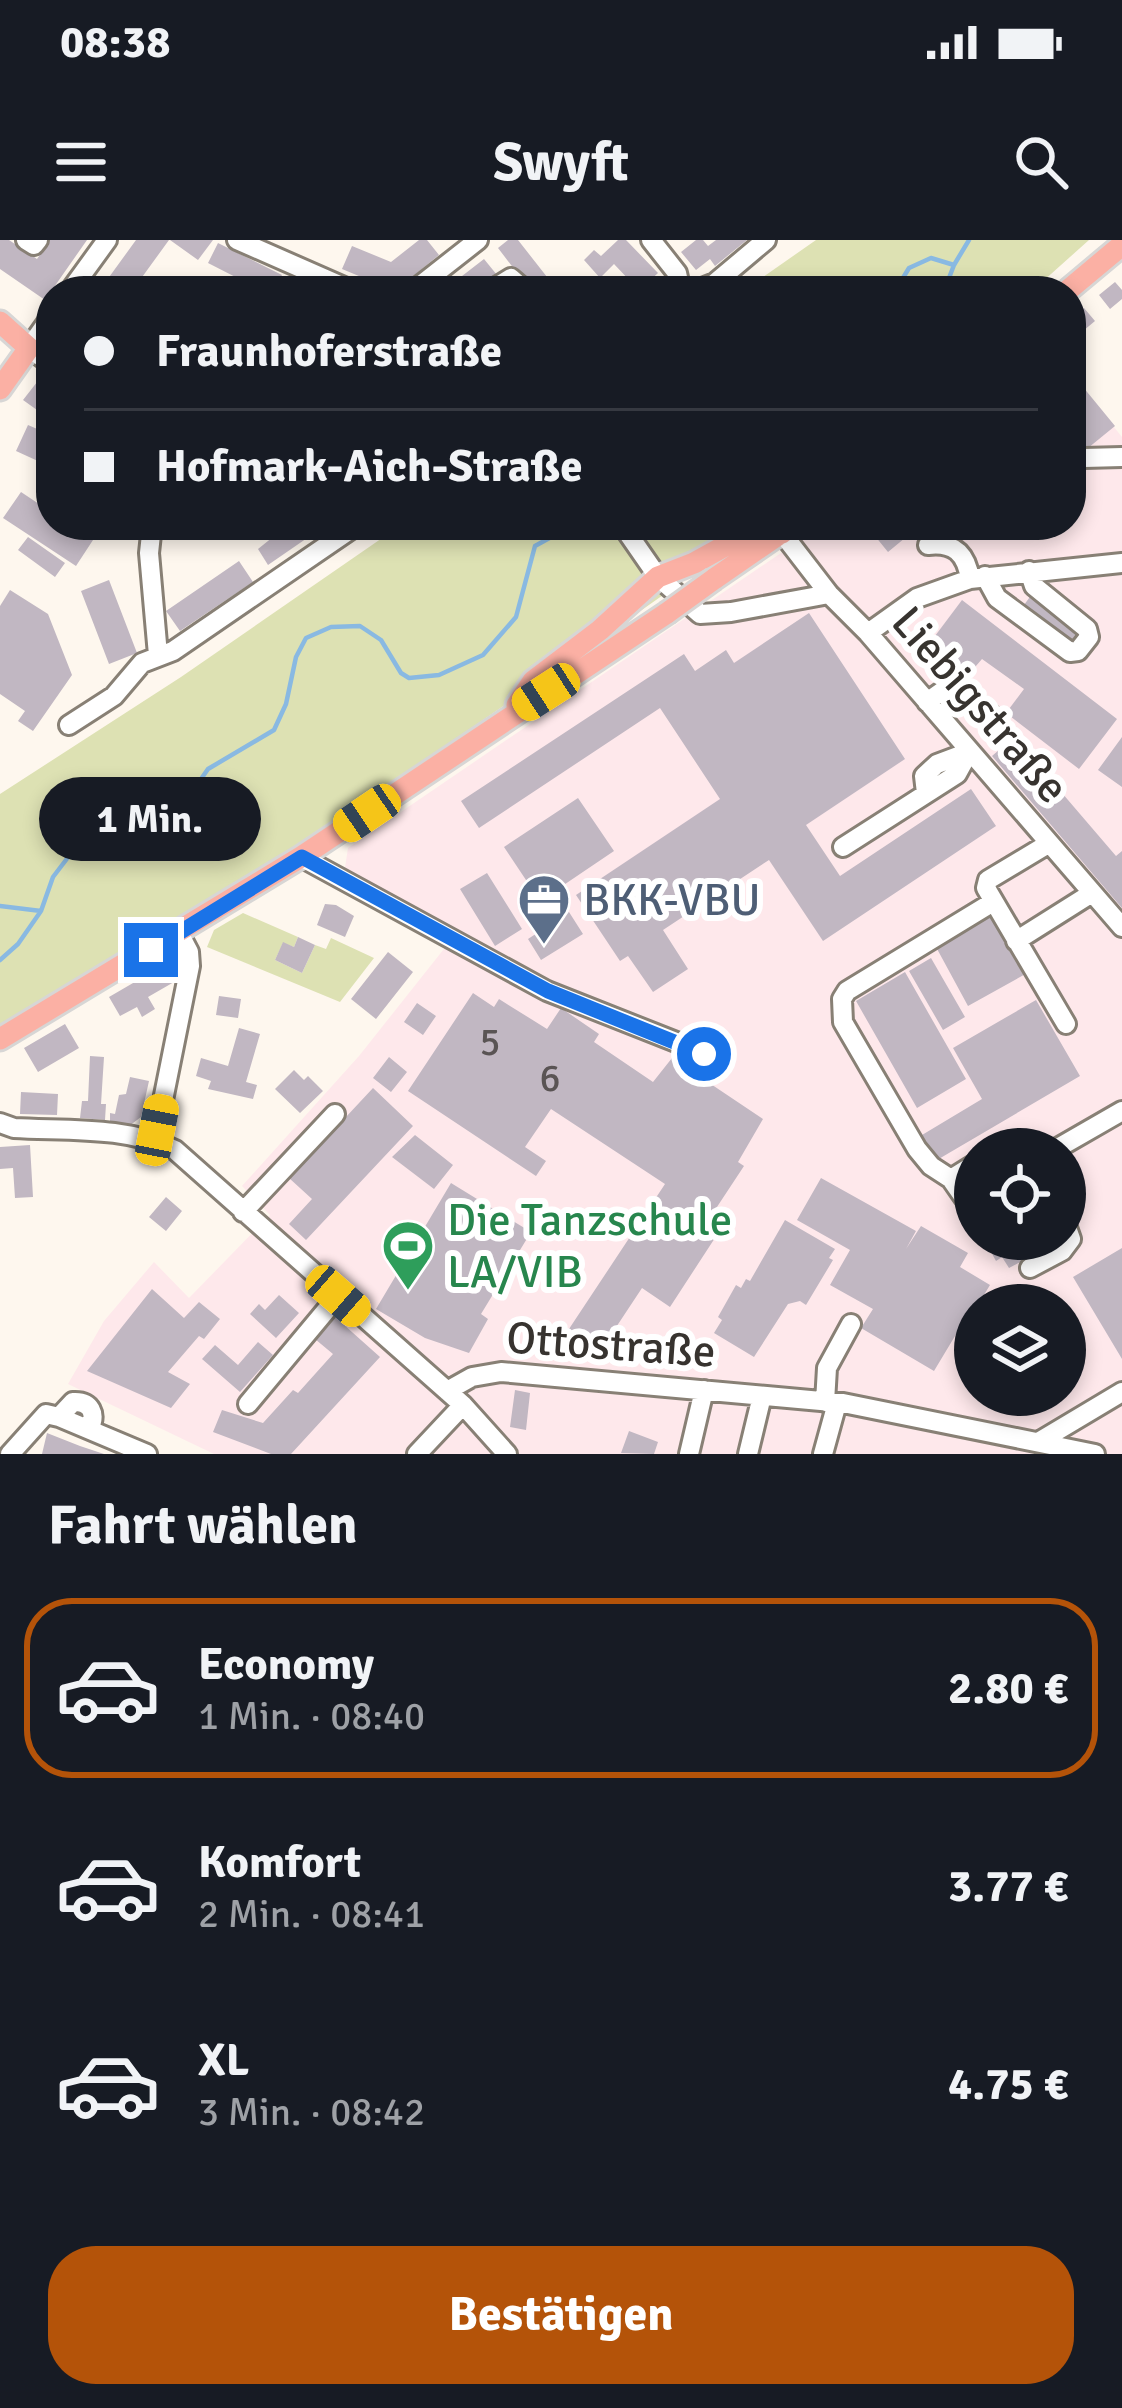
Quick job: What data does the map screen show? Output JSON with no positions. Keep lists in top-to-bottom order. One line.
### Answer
{"streets":{"street":["Liebigstraße","Ottostraße"]},"places":{"office":["BKK-VBU"],"sports":["Die Tanzschule LA/VIB"]},"house_numbers":["5","6"],"page":{"status":"08:38","header":"Swyft","banner":["Fraunhoferstraße","Hofmark-Aich-Straße"],"bubble":"1 Min.","heading":"Fahrt wählen","list":[{"name":"Economy","note":"1 Min. · 08:40","value":"2.80 €"},{"name":"Komfort","note":"2 Min. · 08:41","value":"3.77 €"},{"name":"XL","note":"3 Min. · 08:42","value":"4.75 €"}],"buttons":"Bestätigen"}}
